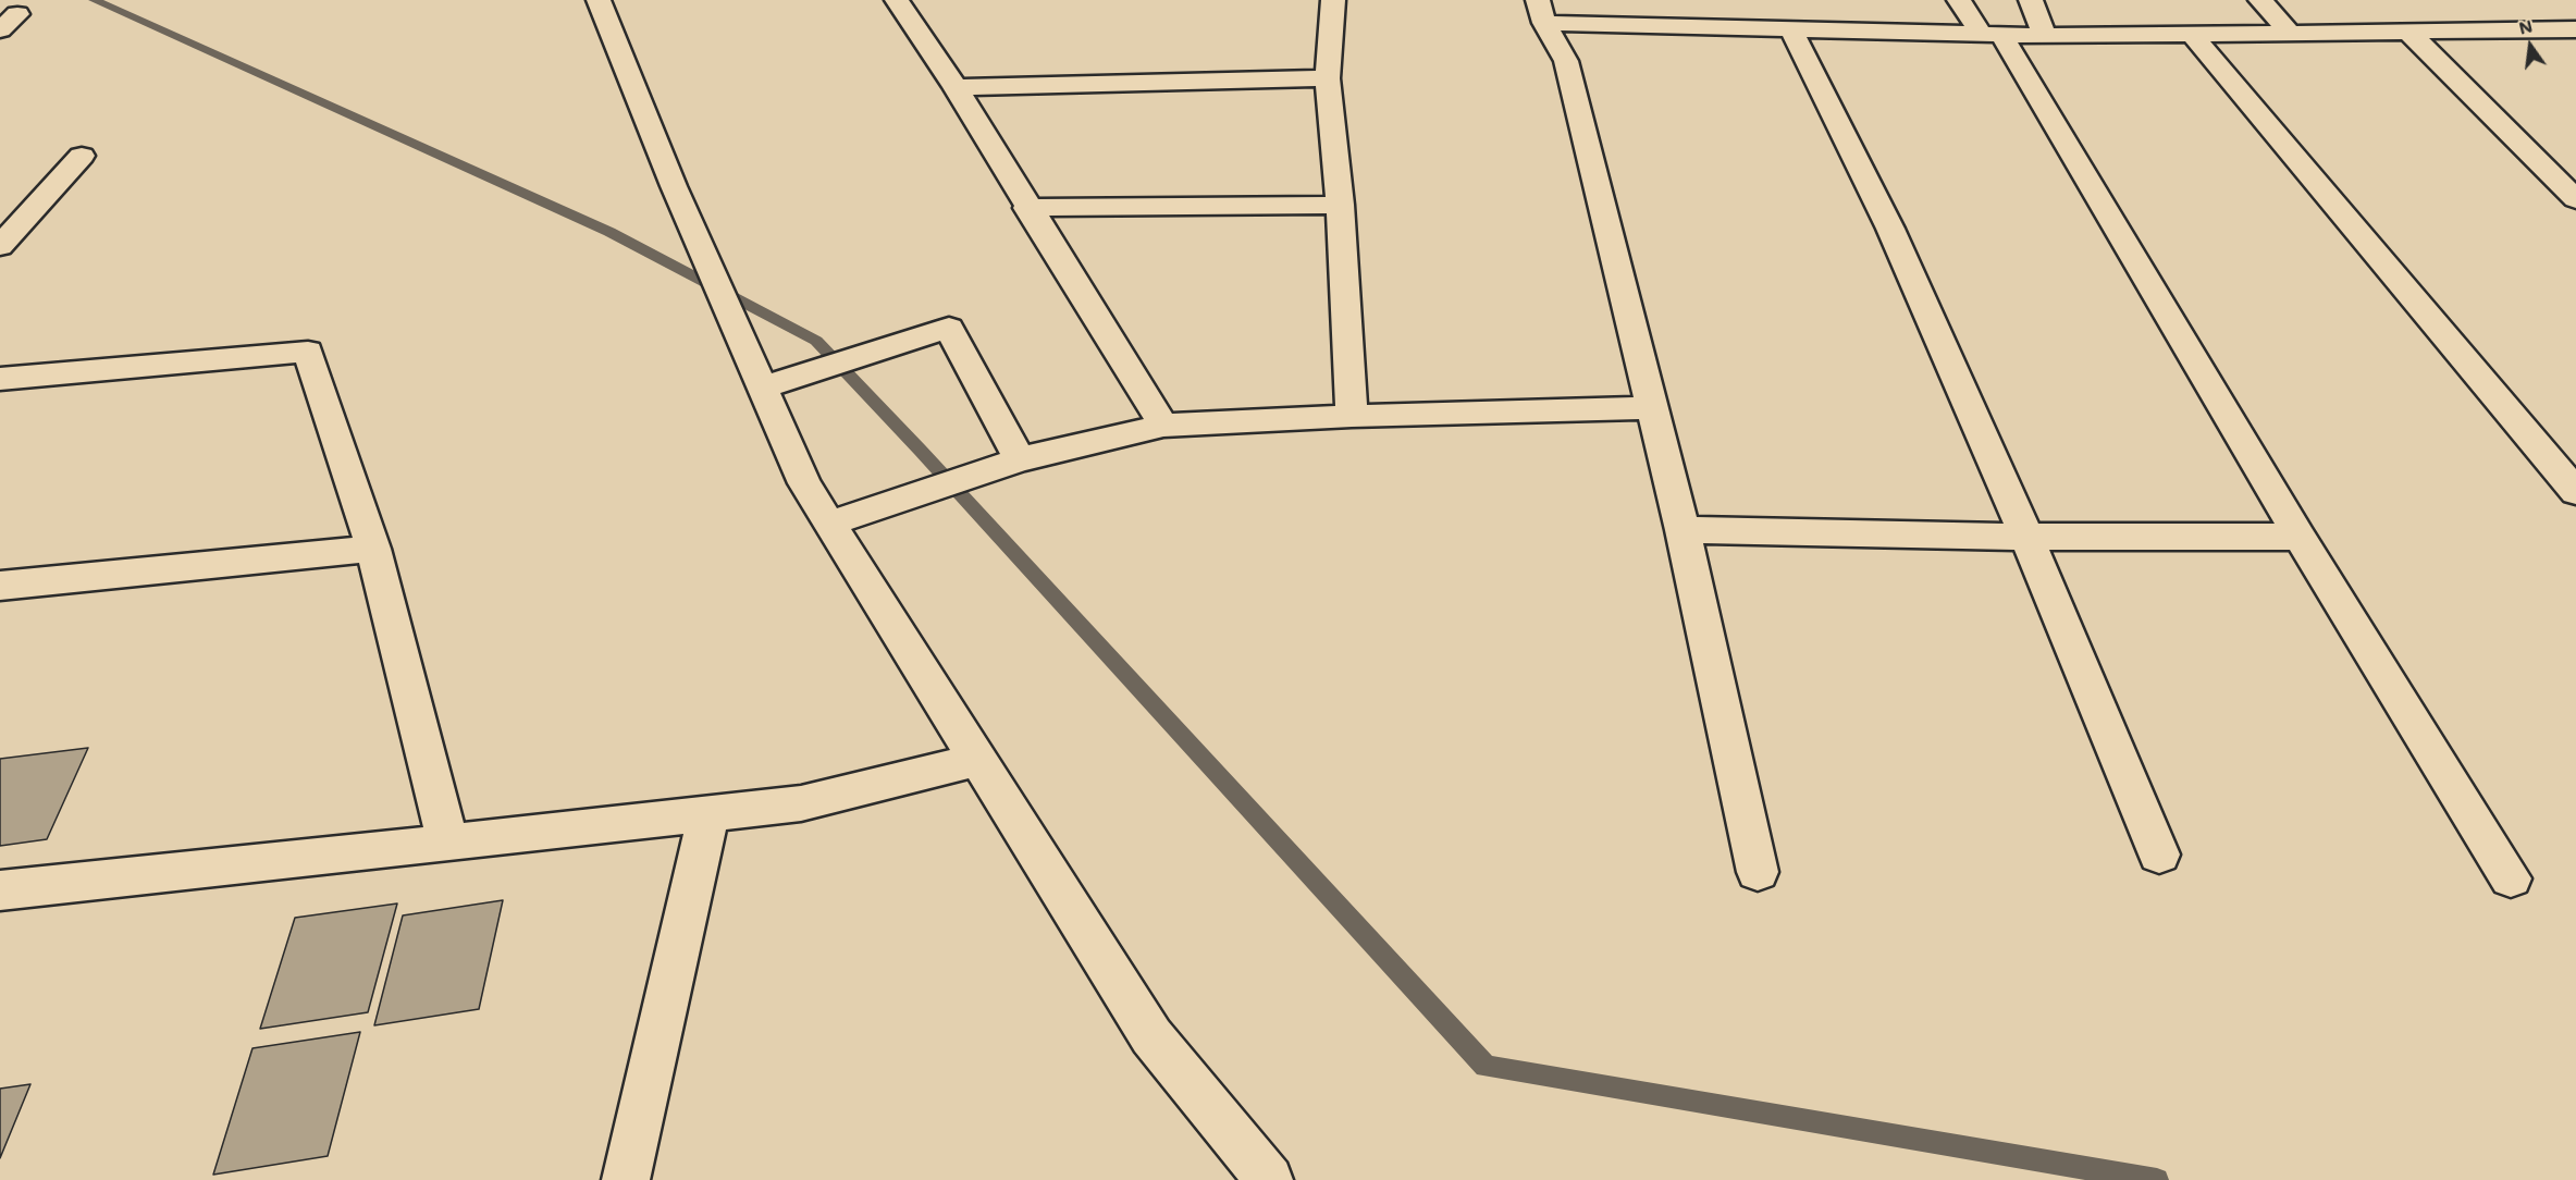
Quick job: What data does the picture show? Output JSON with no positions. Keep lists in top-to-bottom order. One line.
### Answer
{"north":"top"}
